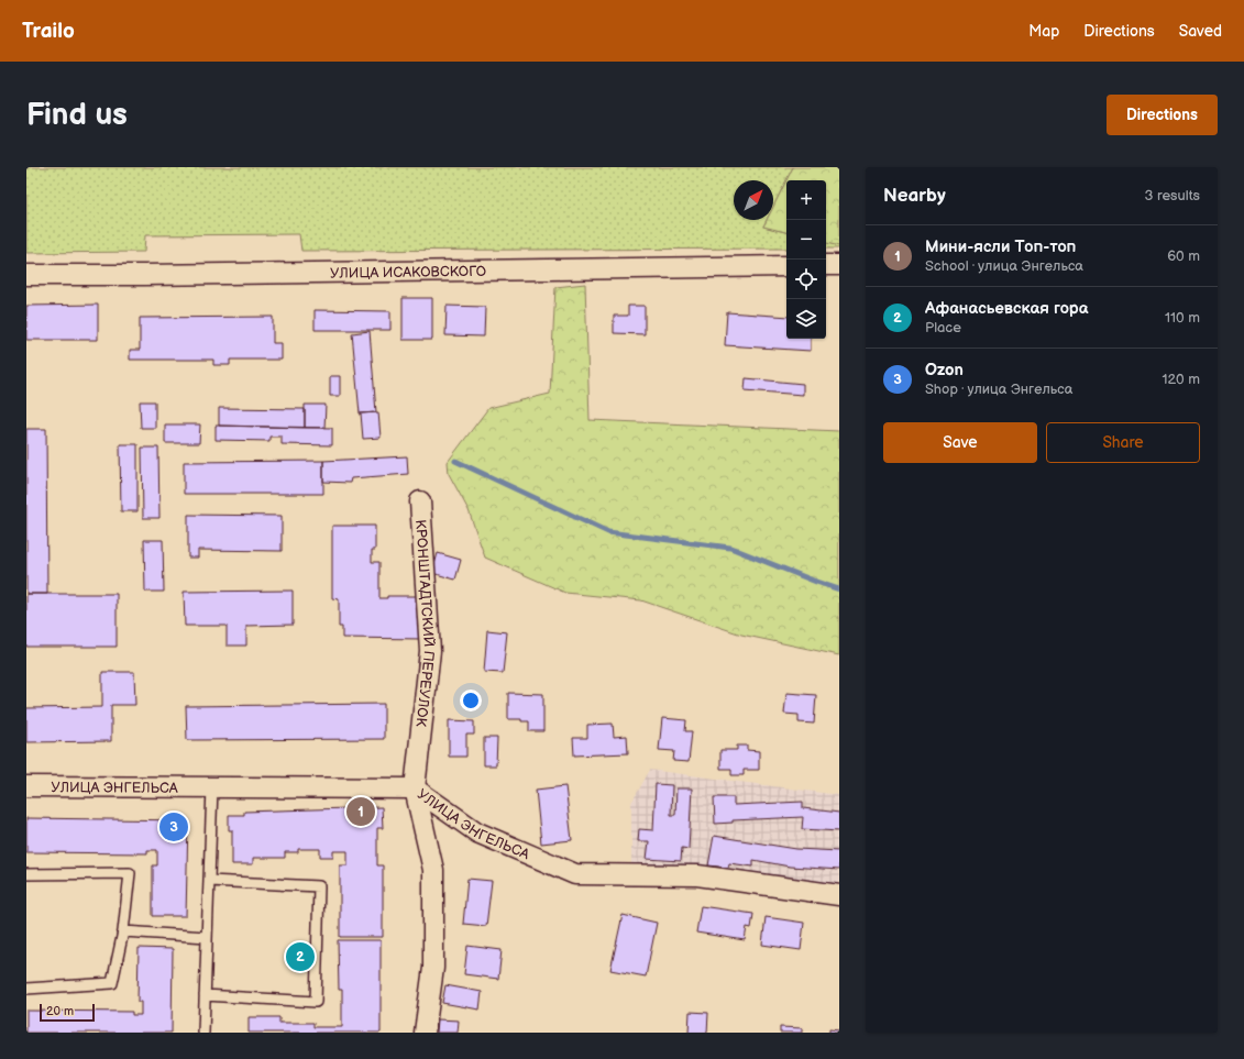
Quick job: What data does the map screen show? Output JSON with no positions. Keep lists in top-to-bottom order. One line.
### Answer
{"streets":{"street":["УЛИЦА ИСАКОВСКОГО","КРОНШТАДТСКИЙ ПЕРЕУЛОК","УЛИЦА ЭНГЕЛЬСА"]},"crossings":[["КРОНШТАДТСКИЙ ПЕРЕУЛОК","УЛИЦА ЭНГЕЛЬСА"]],"scale_bar":"20 m","north":"top right","page":{"header":"Trailo","nav":["Map","Directions","Saved"],"buttons":["Directions",["Save","Share"]],"title":"Find us","heading":["Nearby","3 results"],"map_buttons":["+","−"],"list":[{"mark":"1","name":"Мини-ясли Топ-топ","note":"School · улица Энгельса","value":"60 m"},{"mark":"2","name":"Афанасьевская гора","note":"Place","value":"110 m"},{"mark":"3","name":"Ozon","note":"Shop · улица Энгельса","value":"120 m"}],"pins":["1","3","2"],"scale":"20 m"}}
